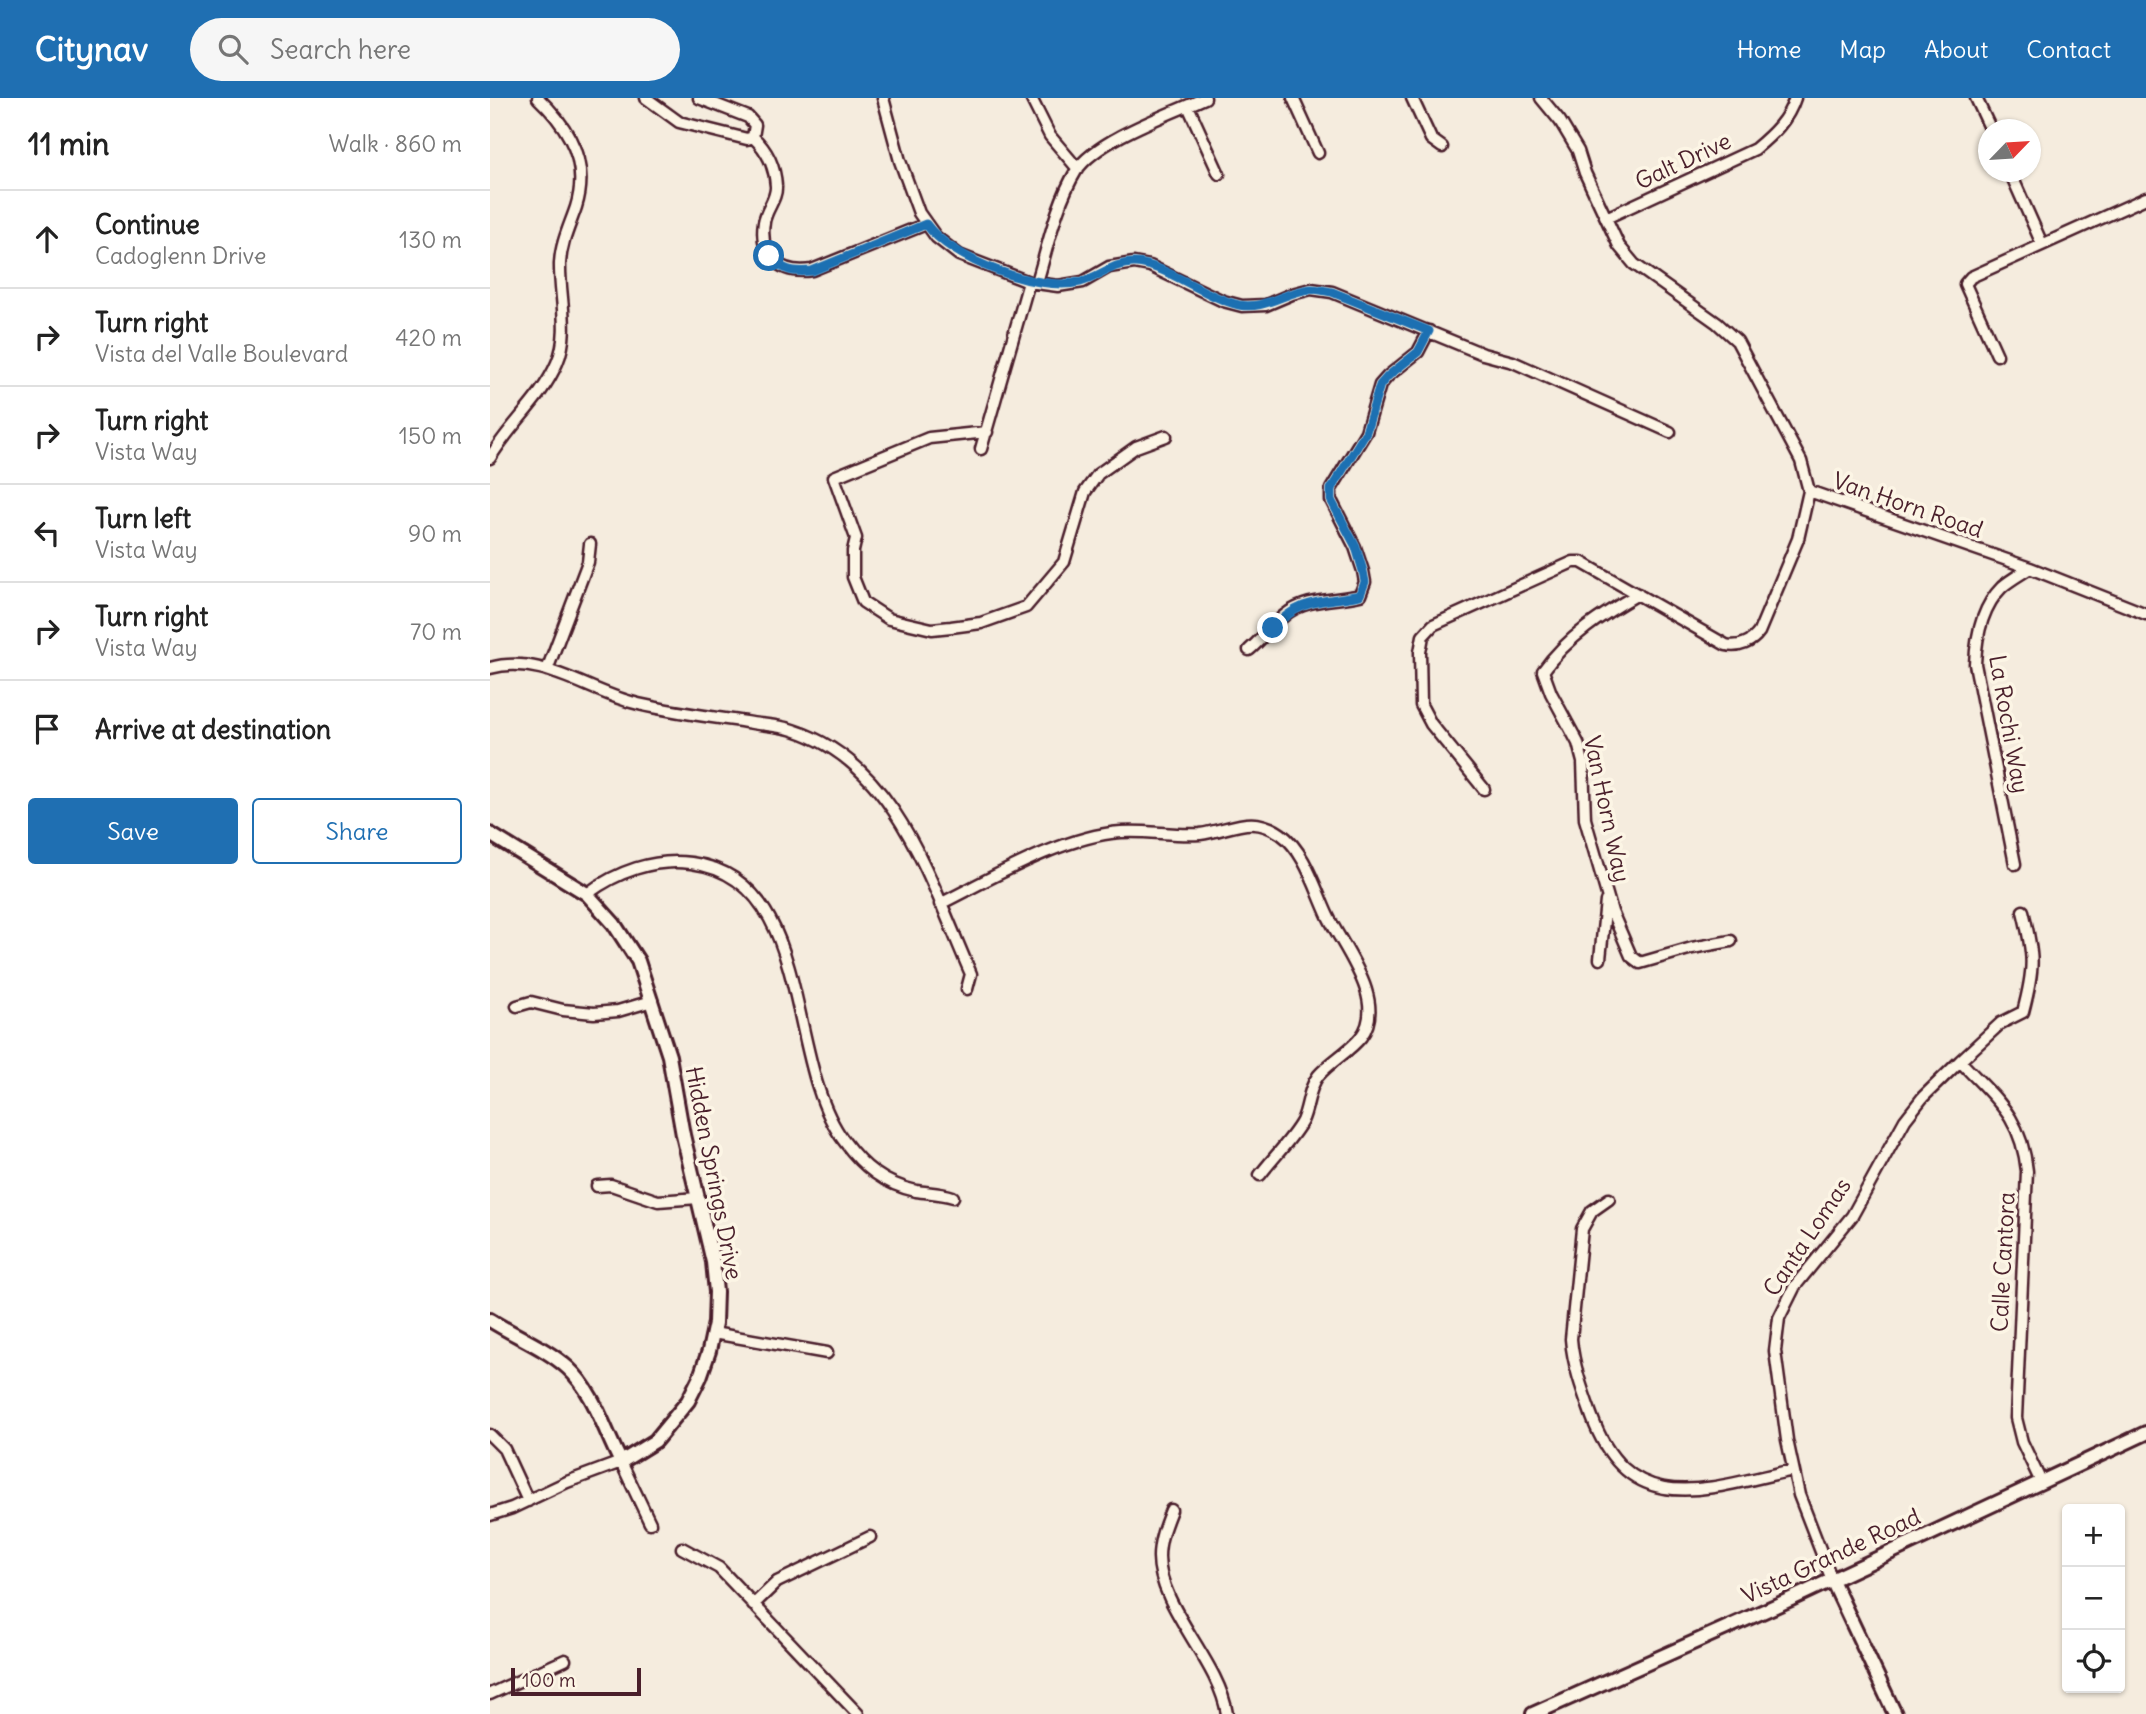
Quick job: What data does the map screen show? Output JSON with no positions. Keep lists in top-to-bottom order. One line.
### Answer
{"streets":{"street":["Galt Drive","Van Horn Road","La Rochi Way","Van Horn Way","Hidden Springs Drive","Canta Lomas","Calle Cantora","Vista Grande Road"]},"crossings":[["Van Horn Road","La Rochi Way"],["Van Horn Road","Van Horn Way"],["Canta Lomas","Calle Cantora"],["Canta Lomas","Vista Grande Road"],["Calle Cantora","Vista Grande Road"]],"scale_bar":"100 m","north":"top right","page":{"header":"Citynav","search":"Search here","nav":["Home","Map","About","Contact"],"heading":["11 min","Walk · 860 m"],"list":[["Continue","Cadoglenn Drive","130 m"],["Turn right","Vista del Valle Boulevard","420 m"],["Turn right","Vista Way","150 m"],["Turn left","Vista Way","90 m"],["Turn right","Vista Way","70 m"],"Arrive at destination"],"buttons":["Save","Share"],"map_buttons":["+","−"],"scale":"100 m"}}
